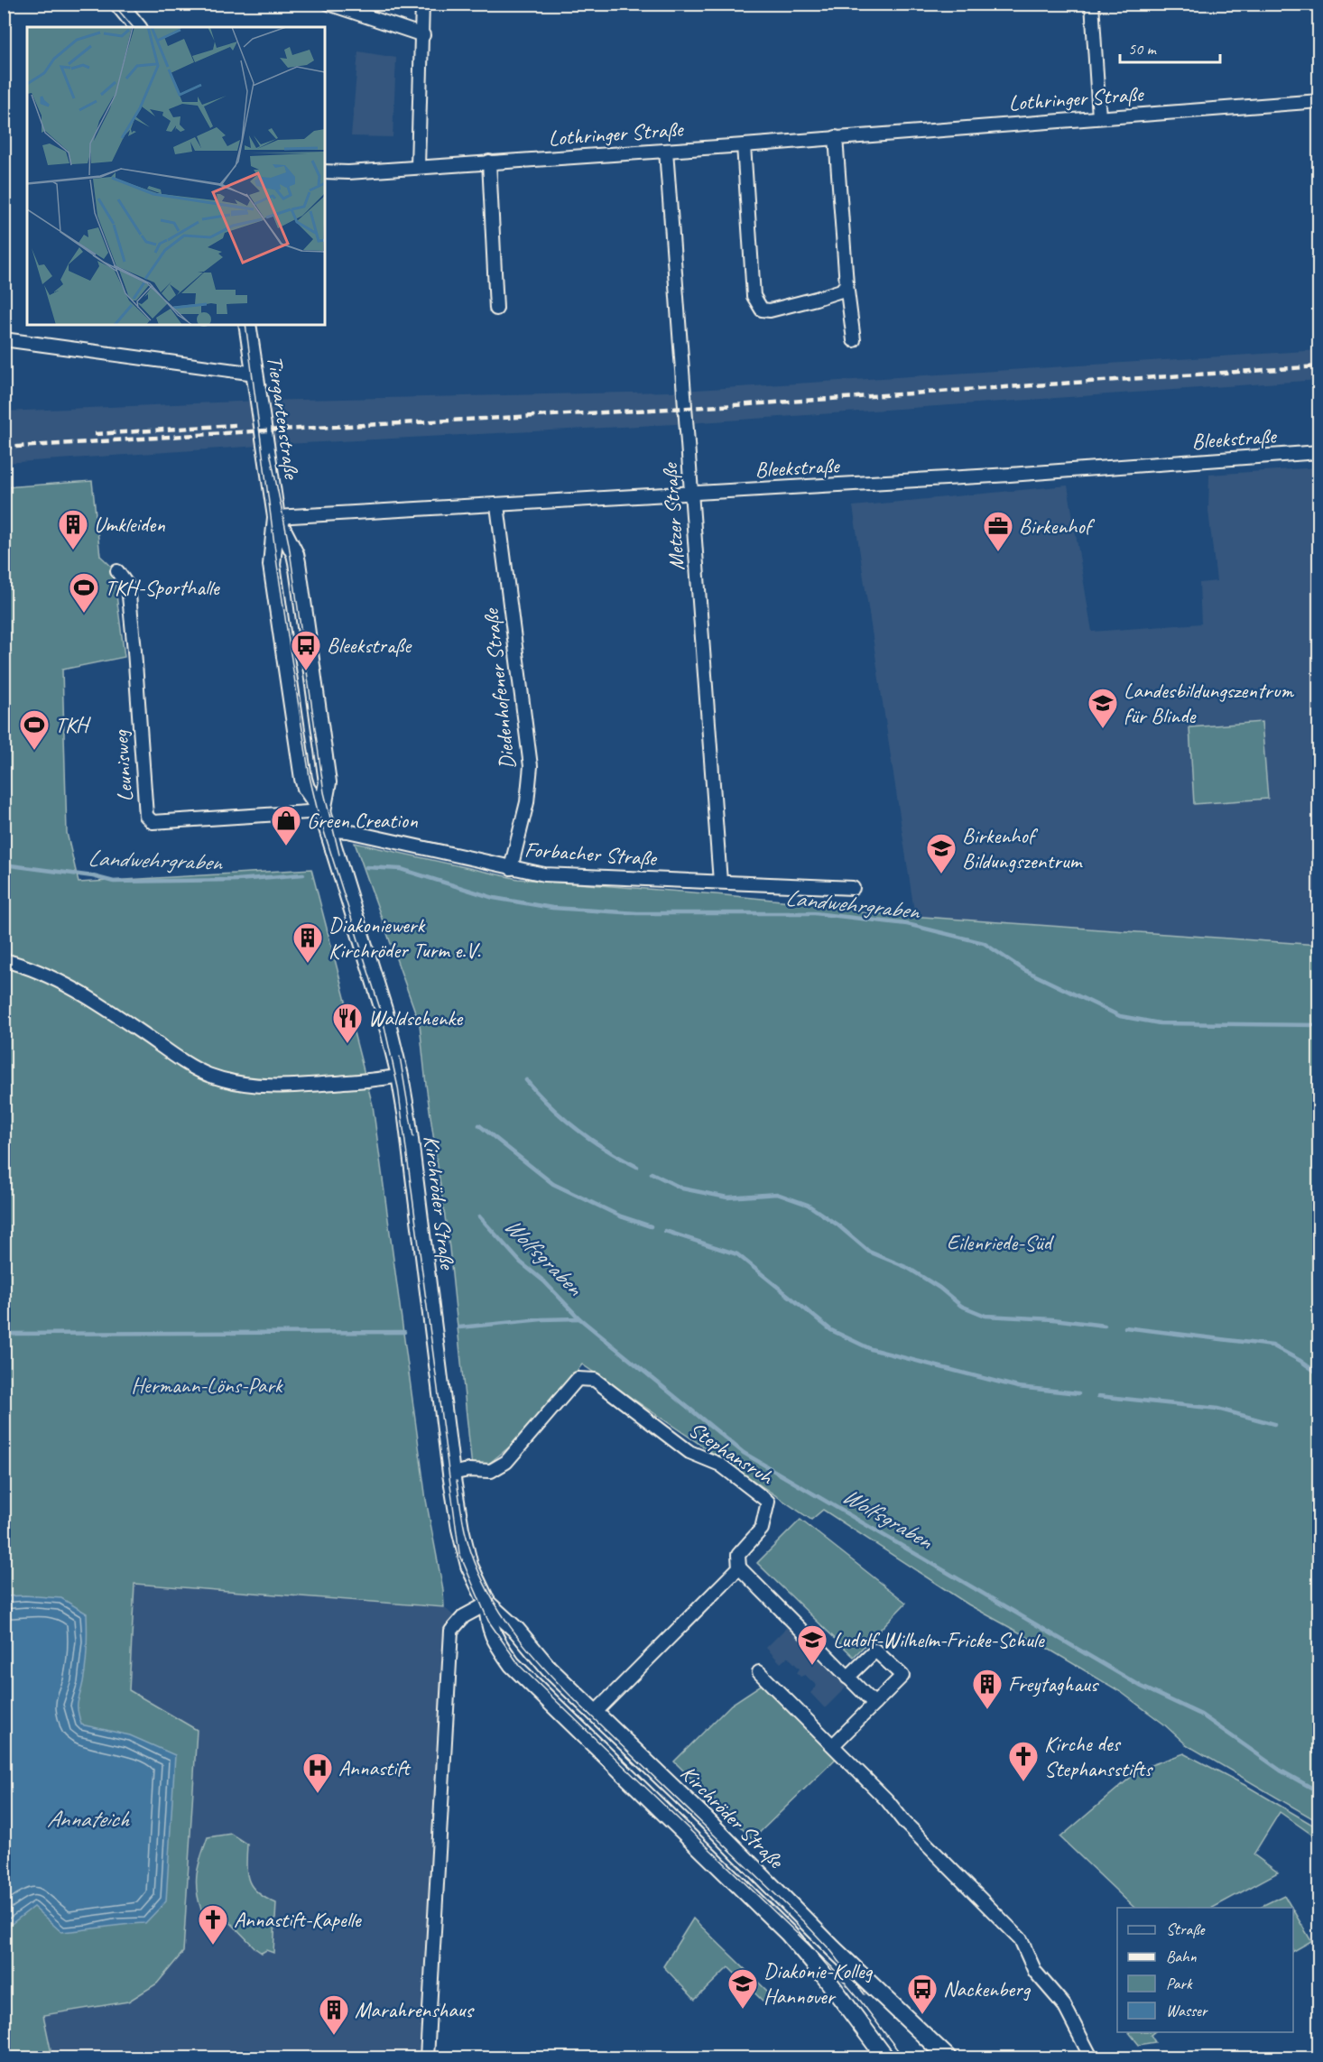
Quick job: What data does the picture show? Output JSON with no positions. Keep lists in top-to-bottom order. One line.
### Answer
{"streets":{"main road":["Tiergartenstraße","Kirchröder Straße"],"street":["Lothringer Straße","Bleekstraße","Metzer Straße","Diedenhofener Straße","Leunisweg","Forbacher Straße","Stephansruh"]},"crossings":[["Lothringer Straße","Metzer Straße"],["Tiergartenstraße","Bleekstraße"],["Tiergartenstraße","Leunisweg"],["Tiergartenstraße","Kirchröder Straße"],["Bleekstraße","Metzer Straße"],["Bleekstraße","Diedenhofener Straße"],["Metzer Straße","Forbacher Straße"],["Diedenhofener Straße","Forbacher Straße"],["Leunisweg","Kirchröder Straße"],["Forbacher Straße","Kirchröder Straße"],["Kirchröder Straße","Stephansruh"]],"water":["Landwehrgraben","Wolfsgraben","Annateich"],"parks":["Eilenriede-Süd","Hermann-Löns-Park"],"places":{"building":["Umkleiden","Diakoniewerk Kirchröder Turm e.V.","Freytaghaus","Marahrenshaus"],"office":["Birkenhof"],"sports":["TKH-Sporthalle","TKH"],"bus stop":["Bleekstraße","Nackenberg"],"school or university":["Landesbildungszentrum für Blinde","Birkenhof Bildungszentrum","Ludolf-Wilhelm-Fricke-Schule","Diakonie-Kolleg Hannover"],"shop":["Green Creation"],"restaurant":["Waldschenke"],"church":["Kirche des Stephansstifts","Annastift-Kapelle"],"hospital":["Annastift"]},"legend":["Straße","Bahn","Park","Wasser"],"scale_bar":"50 m"}
